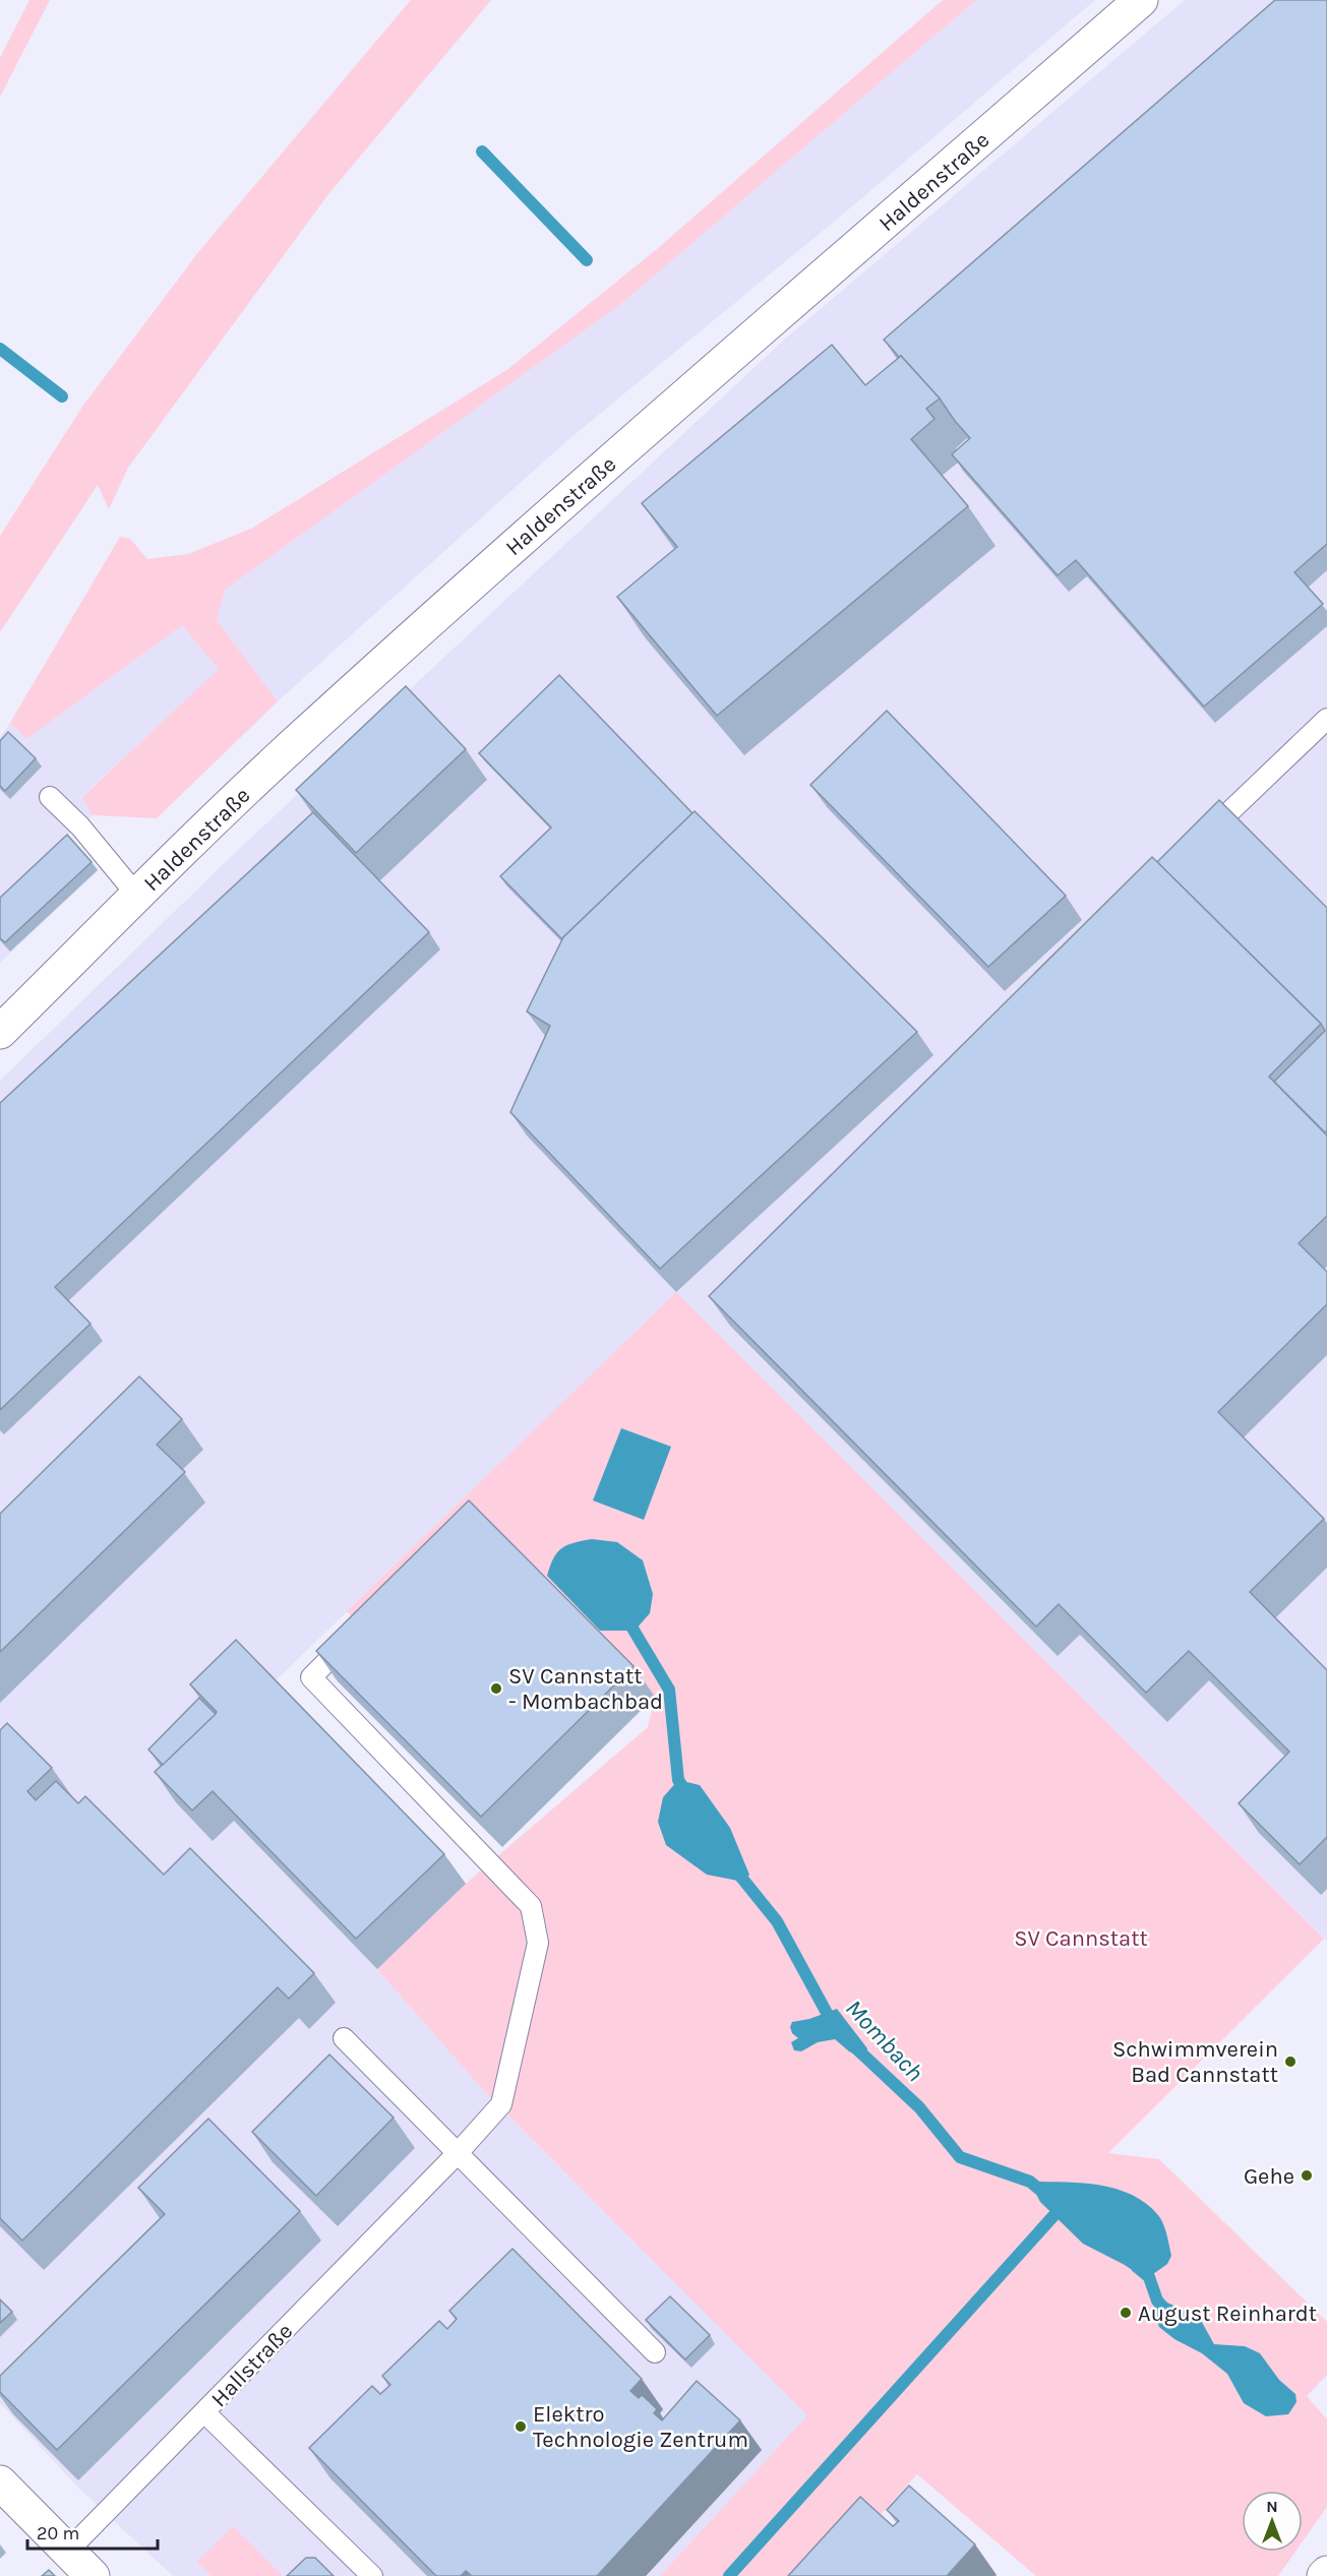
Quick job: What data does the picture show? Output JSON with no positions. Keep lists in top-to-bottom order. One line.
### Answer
{"streets":{"street":["Haldenstraße","Hallstraße"]},"water":["Mombach"],"parks":["SV Cannstatt"],"places":["SV Cannstatt - Mombachbad","Schwimmverein Bad Cannstatt","Gehe","August Reinhardt","Elektro Technologie Zentrum"],"scale_bar":"20 m","north":"top"}
